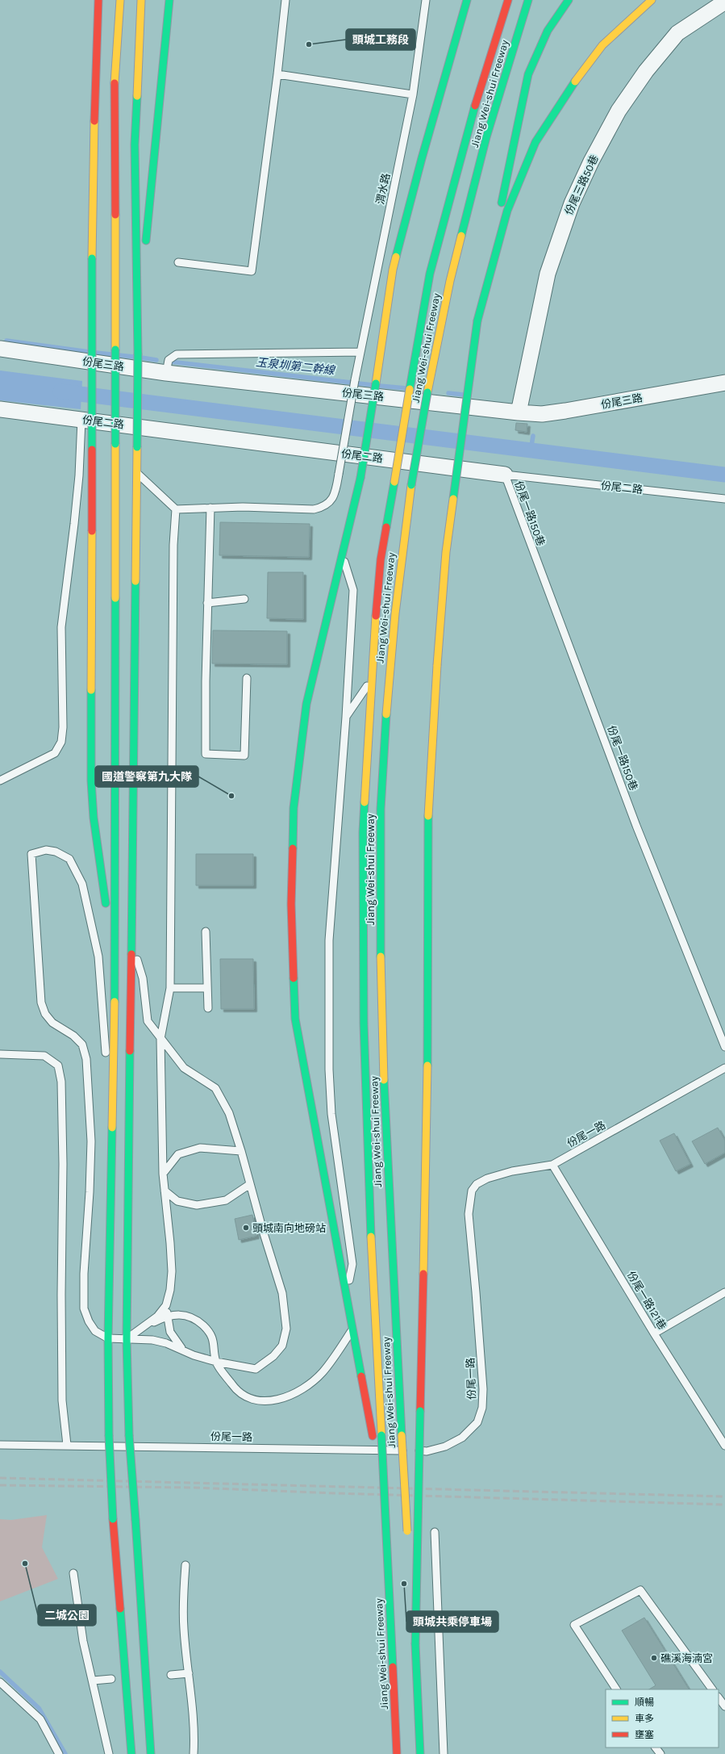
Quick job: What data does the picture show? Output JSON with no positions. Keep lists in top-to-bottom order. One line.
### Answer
{"streets":{"highway":["Jiang Wei-shui Freeway"],"street":["份尾三路50巷","份尾三路","份尾二路"],"lane":["渭水路","份尾一路150巷","份尾一路","份尾一路121巷"]},"crossings":[["份尾三路50巷","份尾三路"],["份尾二路","份尾一路150巷"],["份尾一路","份尾一路121巷"]],"water":["玉泉圳第二幹線"],"places":["頭城工務段","國道警察第九大隊","頭城南向地磅站","二城公園","頭城共乘停車場","礁溪海湳宮"],"legend":["順暢","車多","壅塞"]}
